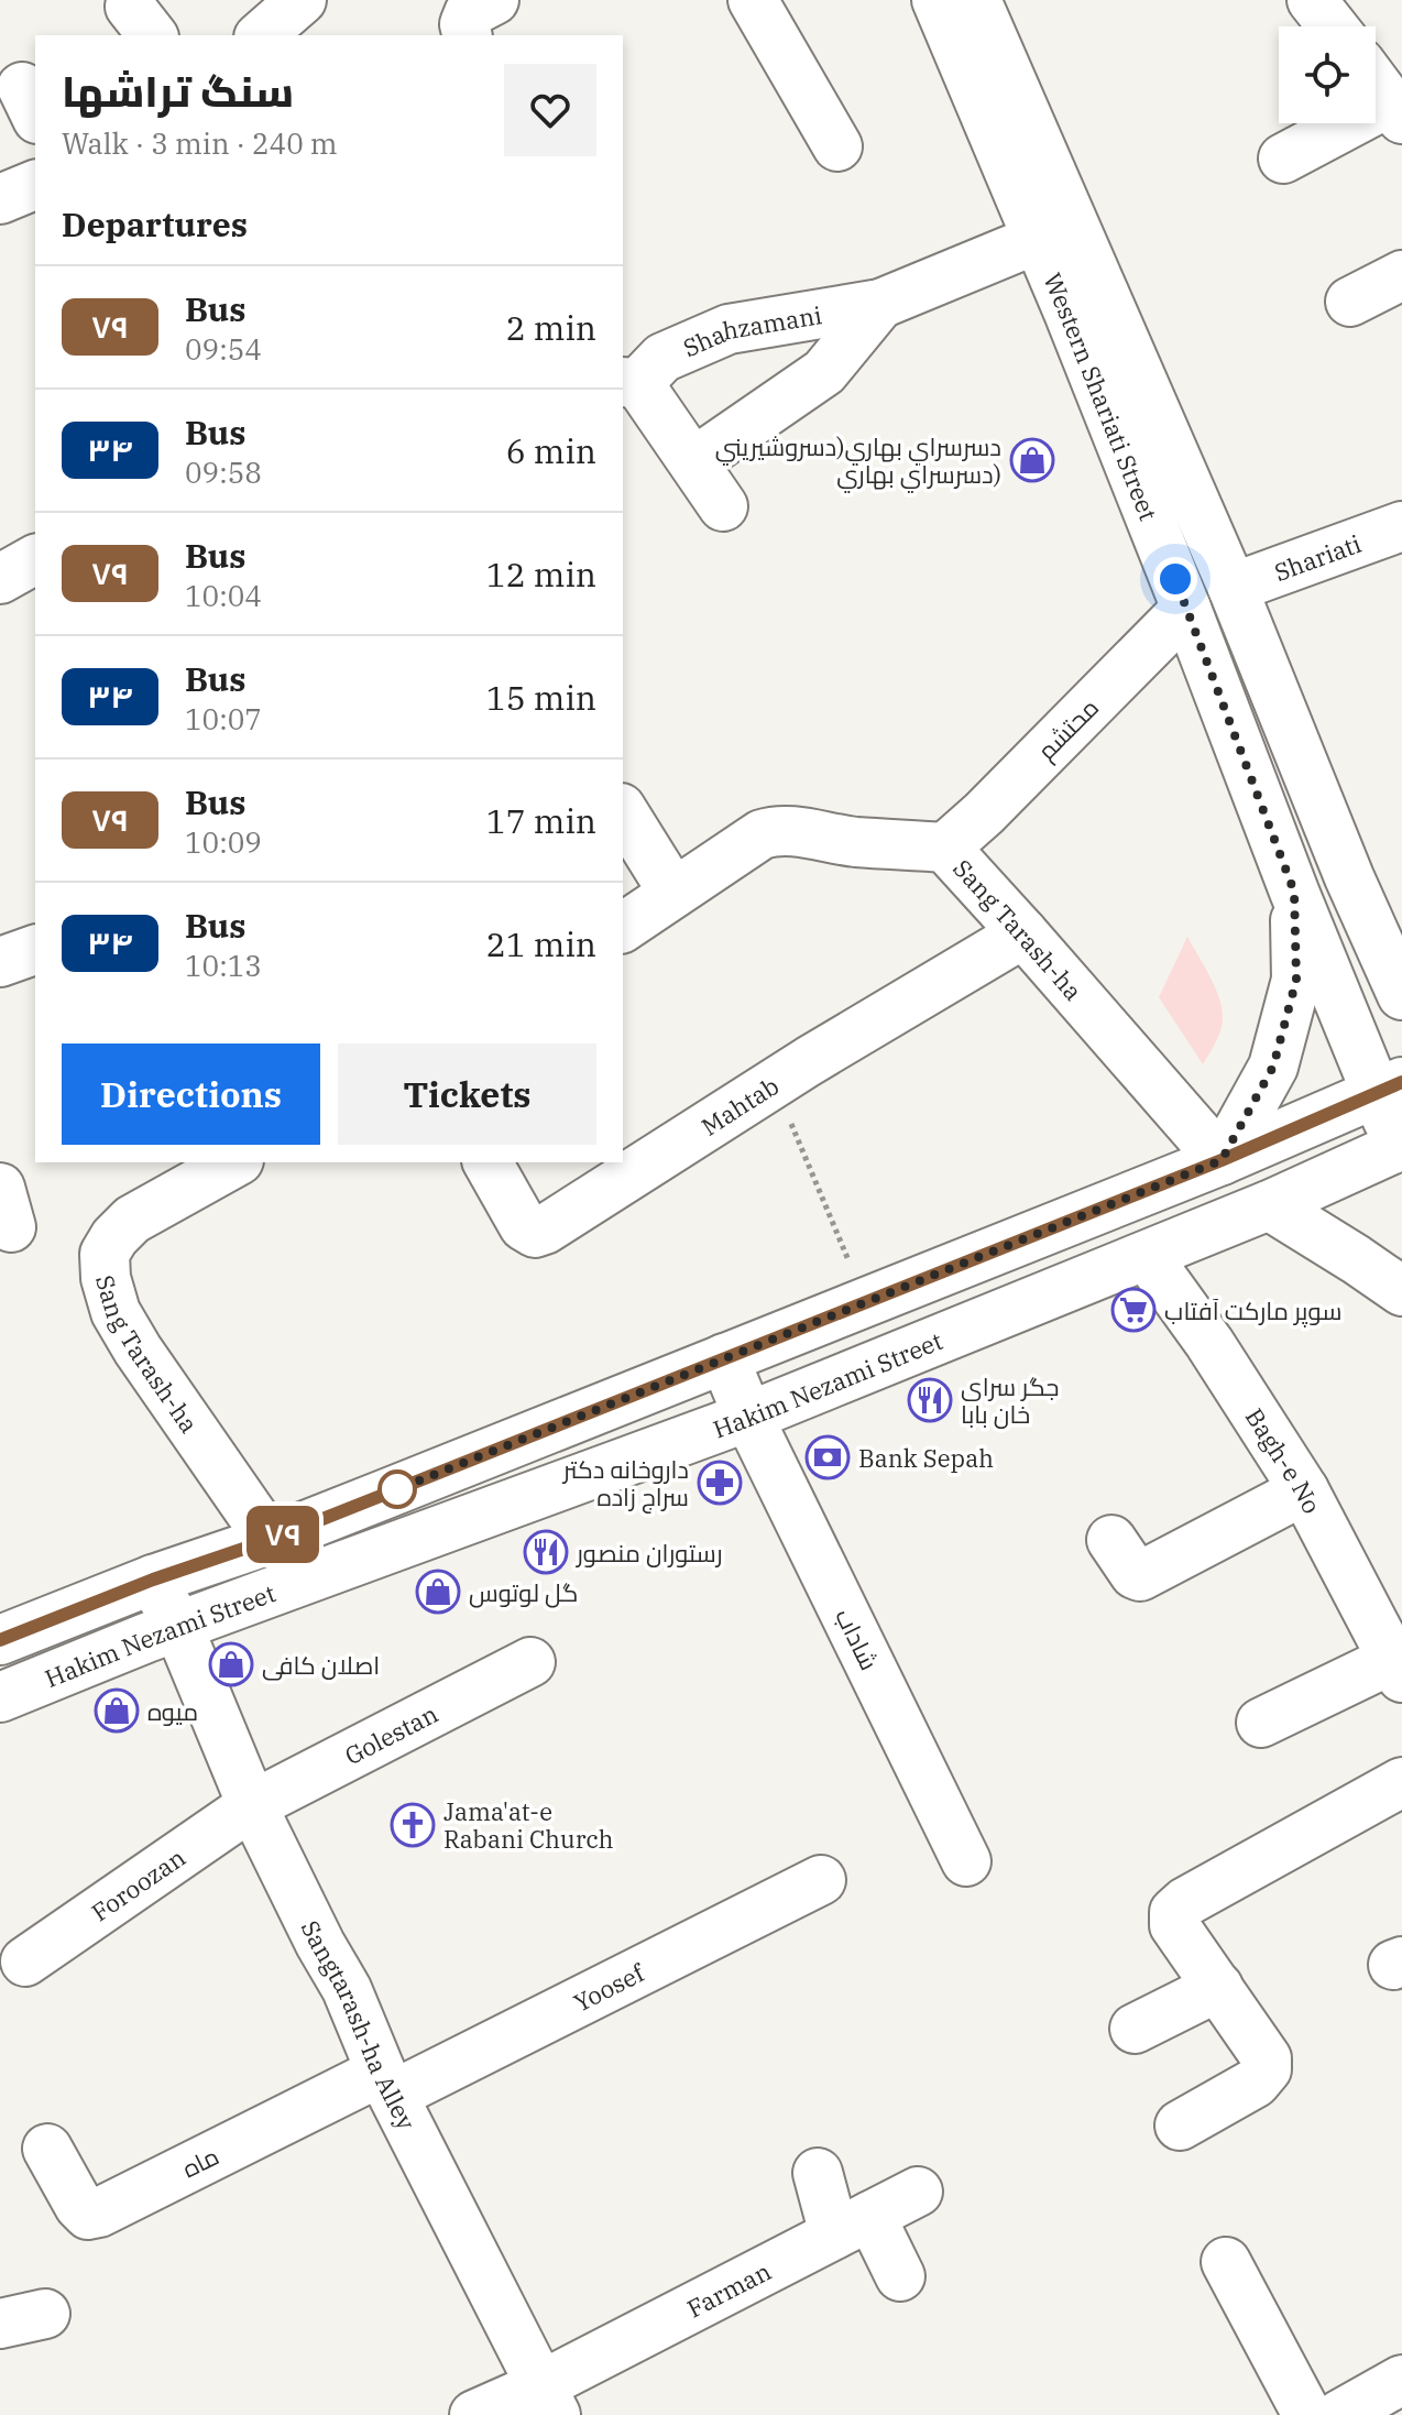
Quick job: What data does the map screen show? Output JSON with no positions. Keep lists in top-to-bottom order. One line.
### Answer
{"streets":{"street":["Shahzamani","Western Shariati Street","Shariati","محتشم","Sang Tarash-ha","Mahtab","Hakim Nezami Street","Bagh-e No","شاداب","Golestan","Foroozan","Yoosef","Sangtarash-ha Alley","ماه","Farman"]},"crossings":[["Shahzamani","Western Shariati Street"],["Western Shariati Street","Shariati"],["Western Shariati Street","محتشم"],["Western Shariati Street","Hakim Nezami Street"],["محتشم","Sang Tarash-ha"],["Sang Tarash-ha","Mahtab"],["Sang Tarash-ha","Hakim Nezami Street"],["Hakim Nezami Street","Bagh-e No"],["Hakim Nezami Street","شاداب"],["Hakim Nezami Street","Sangtarash-ha Alley"],["Golestan","Foroozan"],["Golestan","Sangtarash-ha Alley"],["Foroozan","Sangtarash-ha Alley"],["Yoosef","Sangtarash-ha Alley"],["Yoosef","ماه"],["Sangtarash-ha Alley","ماه"],["Sangtarash-ha Alley","Farman"]],"places":{"shop":["دسرسراي بهاري(دسروشيريني دسرسراي بهاري)","گل لوتوس","اصلان کافی","میوه"],"supermarket":["سوپر مارکت آفتاب"],"restaurant":["جگر سرای خان بابا","رستوران منصور"],"bank":["Bank Sepah"],"pharmacy":["داروخانه دکتر سراج زاده"],"church":["Jama'at-e Rabani Church"]},"lines":["bus line ۷۹"],"page":{"on_map":"۷۹","heading":[["سنگ تراشها","Walk · 3 min · 240 m"],"Departures"],"list":[{"mark":"۷۹","name":"Bus","note":"09:54","value":"2 min"},{"mark":"۳۴","name":"Bus","note":"09:58","value":"6 min"},{"mark":"۷۹","name":"Bus","note":"10:04","value":"12 min"},{"mark":"۳۴","name":"Bus","note":"10:07","value":"15 min"},{"mark":"۷۹","name":"Bus","note":"10:09","value":"17 min"},{"mark":"۳۴","name":"Bus","note":"10:13","value":"21 min"}],"buttons":["Directions","Tickets"]}}
